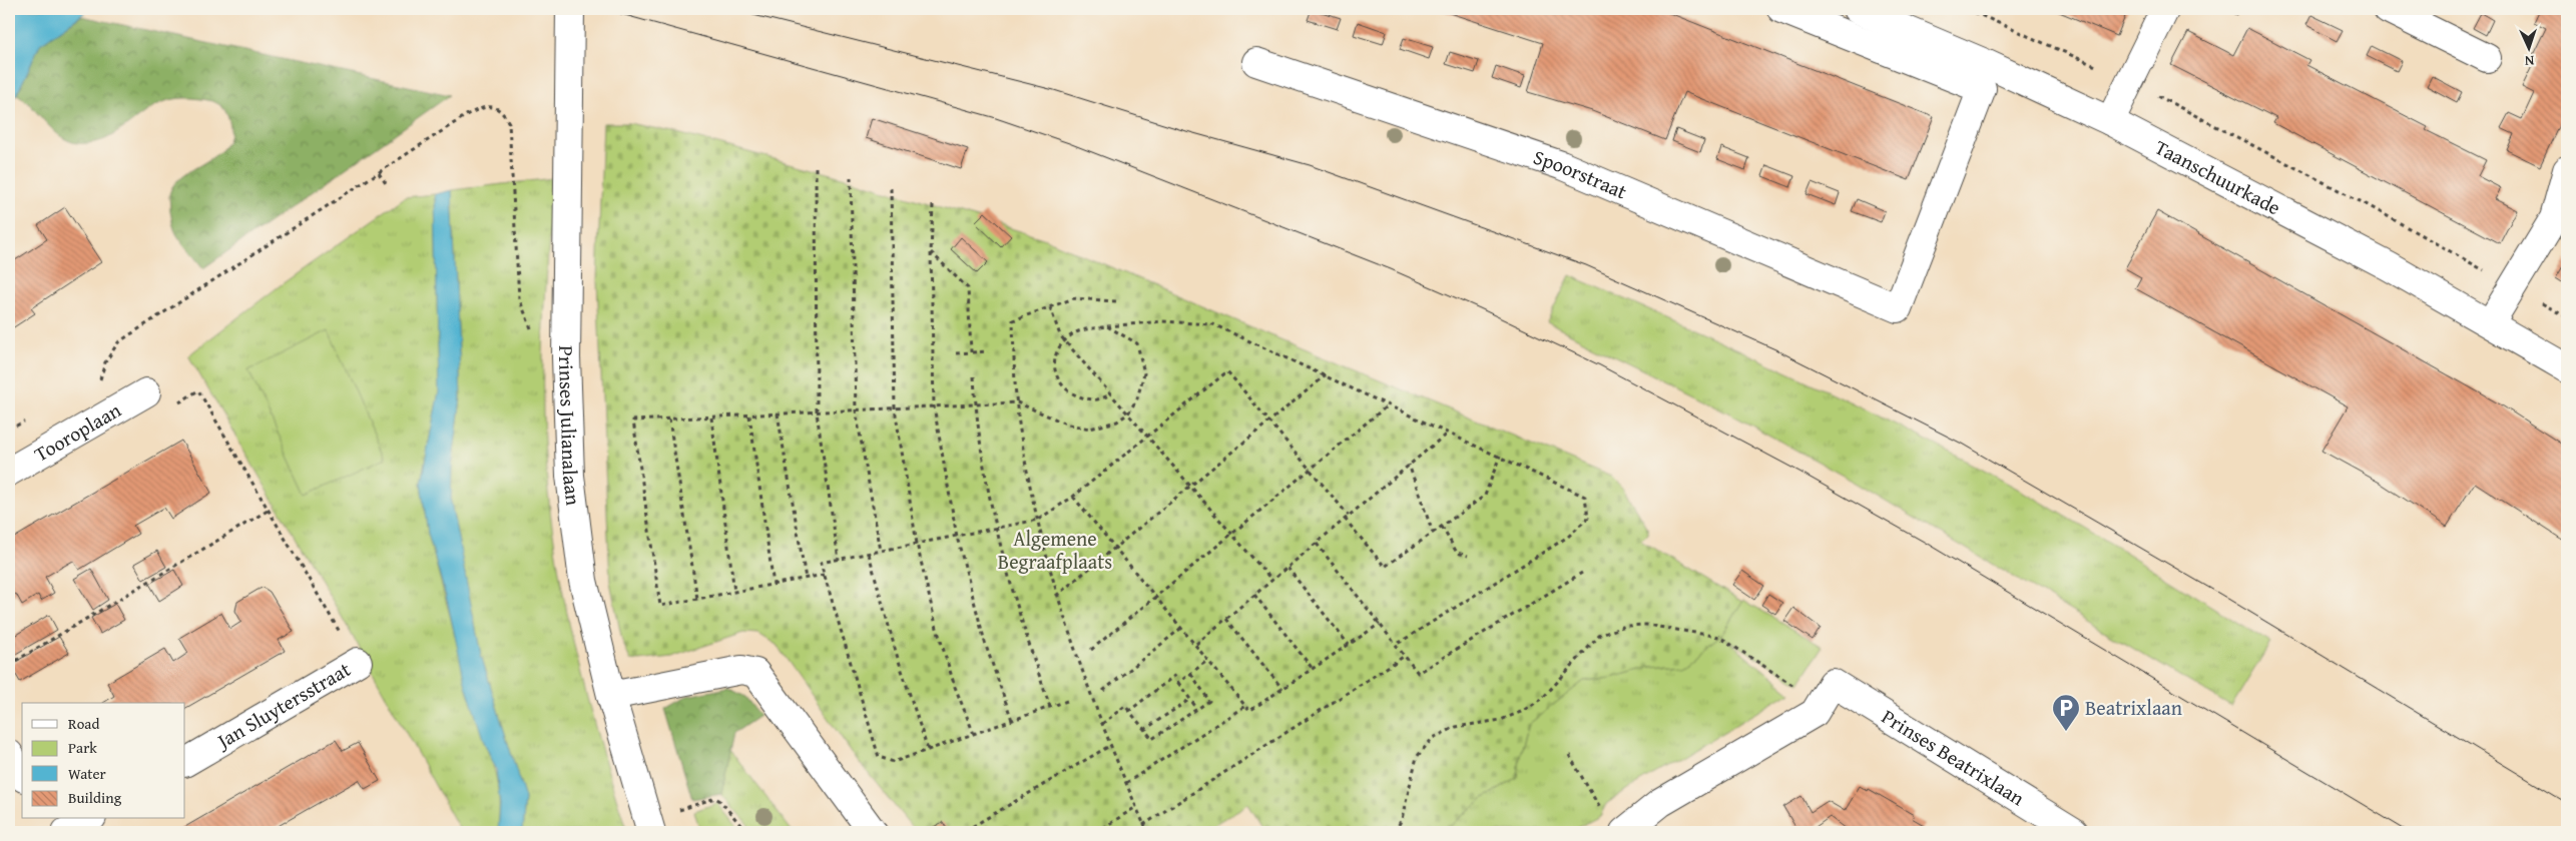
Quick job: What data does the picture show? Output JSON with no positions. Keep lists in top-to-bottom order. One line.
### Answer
{"streets":{"street":["Spoorstraat","Taanschuurkade","Prinses Julianalaan","Tooroplaan","Jan Sluytersstraat","Prinses Beatrixlaan"]},"parks":["Algemene Begraafplaats"],"places":{"parking":["Beatrixlaan"]},"legend":["Road","Park","Water","Building"],"north":"bottom"}
